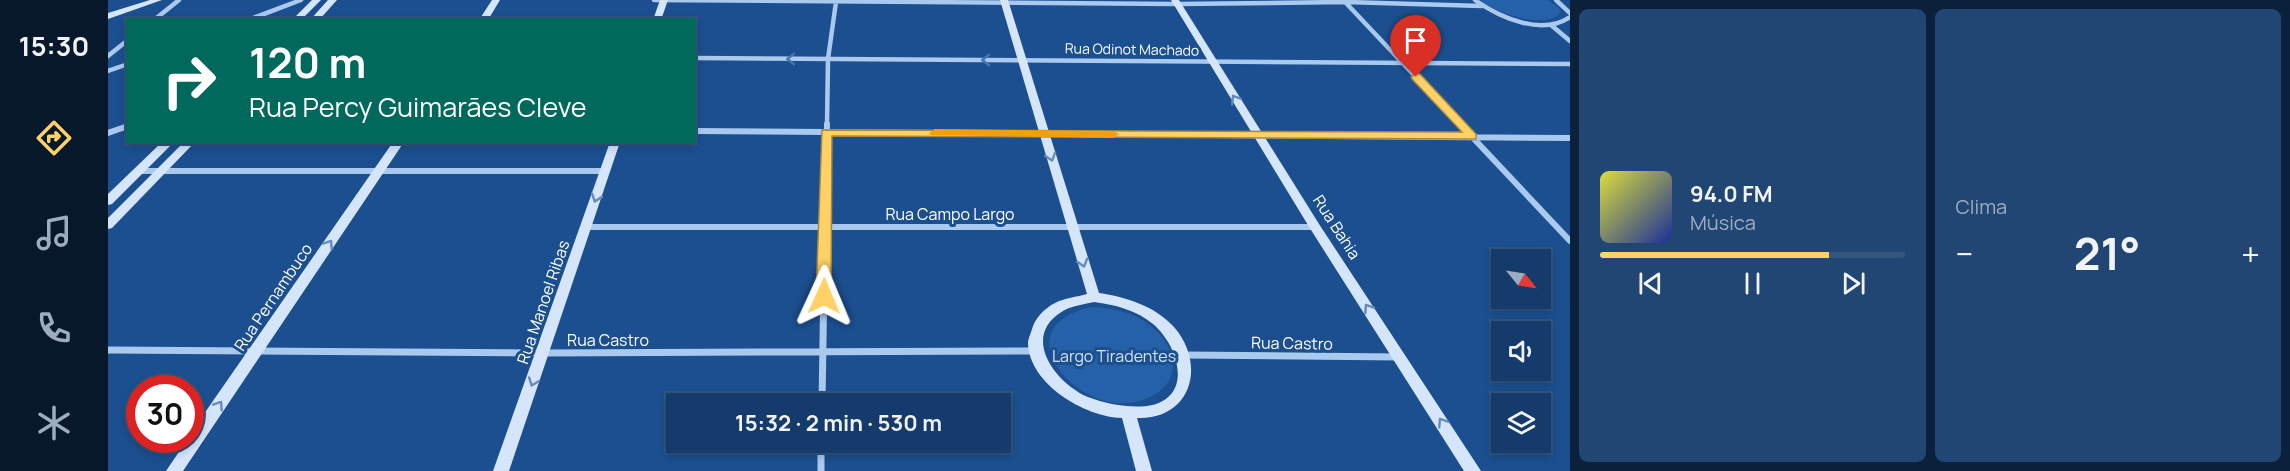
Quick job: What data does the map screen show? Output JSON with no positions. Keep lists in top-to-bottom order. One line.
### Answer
{"streets":{"street":["Rua Odinot Machado","Rua Campo Largo","Rua Bahia","Rua Pernambuco","Rua Manoel Ribas","Rua Castro"]},"crossings":[["Rua Odinot Machado","Rua Bahia"],["Rua Campo Largo","Rua Bahia"],["Rua Campo Largo","Rua Manoel Ribas"],["Rua Bahia","Rua Castro"],["Rua Pernambuco","Rua Castro"],["Rua Manoel Ribas","Rua Castro"]],"one_way":["Rua Odinot Machado","Rua Bahia","Rua Pernambuco","Rua Manoel Ribas"],"parks":["Largo Tiradentes"],"north":"bottom right","page":{"tabs":"15:30","tile":"Clima","turn":["120 m","Rua Percy Guimarães Cleve"],"song":["94.0 FM","Música"],"heat":["−","21°","+"],"limit":"30","trip":"15:32 · 2 min · 530 m"}}
